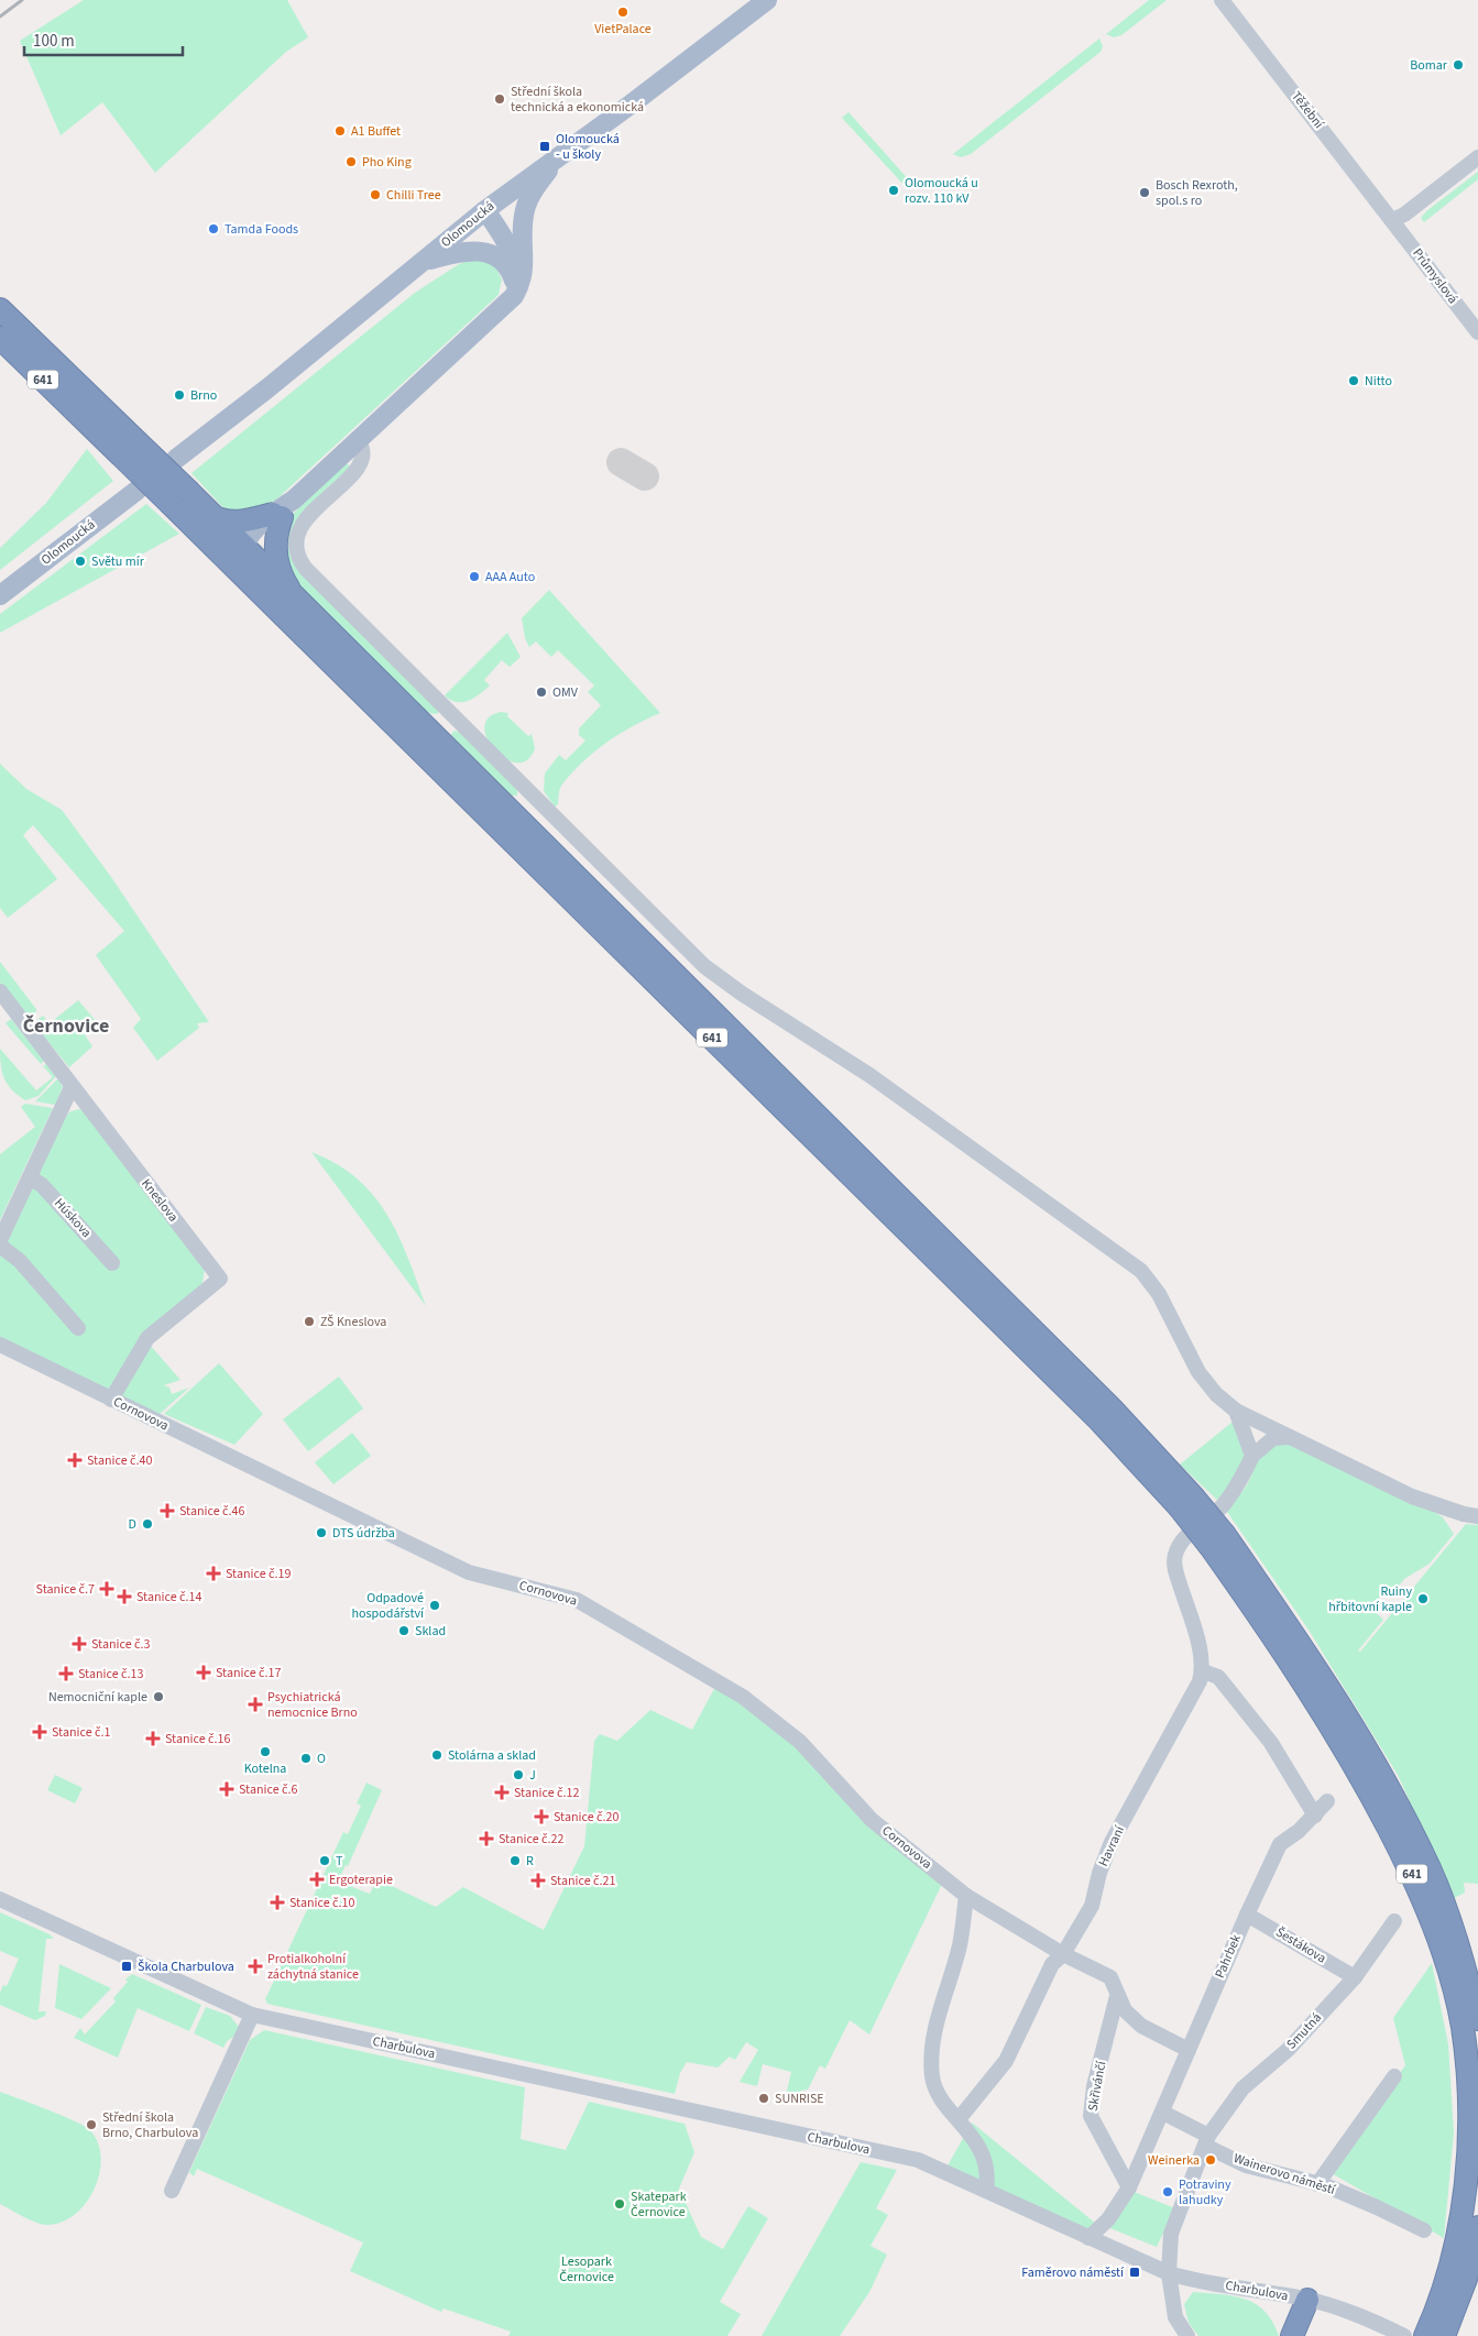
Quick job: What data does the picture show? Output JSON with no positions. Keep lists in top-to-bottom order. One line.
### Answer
{"streets":{"highway":["641"],"main road":["Olomoucká"],"street":["Těžební","Průmyslová","Kneslova","Húskova","Cornovova","Havraní","Šestákova","Pahrbek","Smutná","Charbulova","Skřivánčí","Wainerovo náměstí"]},"crossings":[["Těžební","Průmyslová"],["Kneslova","Cornovova"],["Cornovova","Havraní"],["Cornovova","Skřivánčí"],["Šestákova","Pahrbek"],["Šestákova","Smutná"],["Pahrbek","Wainerovo náměstí"],["Smutná","Wainerovo náměstí"]],"districts":["Černovice"],"parks":["Lesopark Černovice"],"places":{"other":["VietPalace","Bomar","Střední škola technická a ekonomická","A1 Buffet","Pho King","Olomoucká u rozv. 110 kV","Bosch Rexroth, spol.s ro","Chilli Tree","Tamda Foods","Nitto","Brno","Světu mír","AAA Auto","OMV","ZŠ Kneslova","D","DTS údržba","Ruiny hřbitovní kaple","Odpadové hospodářství","Sklad","Nemocniční kaple","Kotelna","Stolárna a sklad","O","J","T","R","SUNRISE","Střední škola Brno, Charbulova","Weinerka","Potraviny lahudky","Skatepark Černovice"],"transit":["Olomoucká - u školy","Škola Charbulova","Faměrovo náměstí"],"health":["Stanice č.40","Stanice č.46","Stanice č.19","Stanice č.7","Stanice č.14","Stanice č.3","Stanice č.17","Stanice č.13","Psychiatrická nemocnice Brno","Stanice č.1","Stanice č.16","Stanice č.6","Stanice č.12","Stanice č.20","Stanice č.22","Ergoterapie","Stanice č.21","Stanice č.10","Protialkoholní záchytná stanice"]},"scale_bar":"100 m"}
